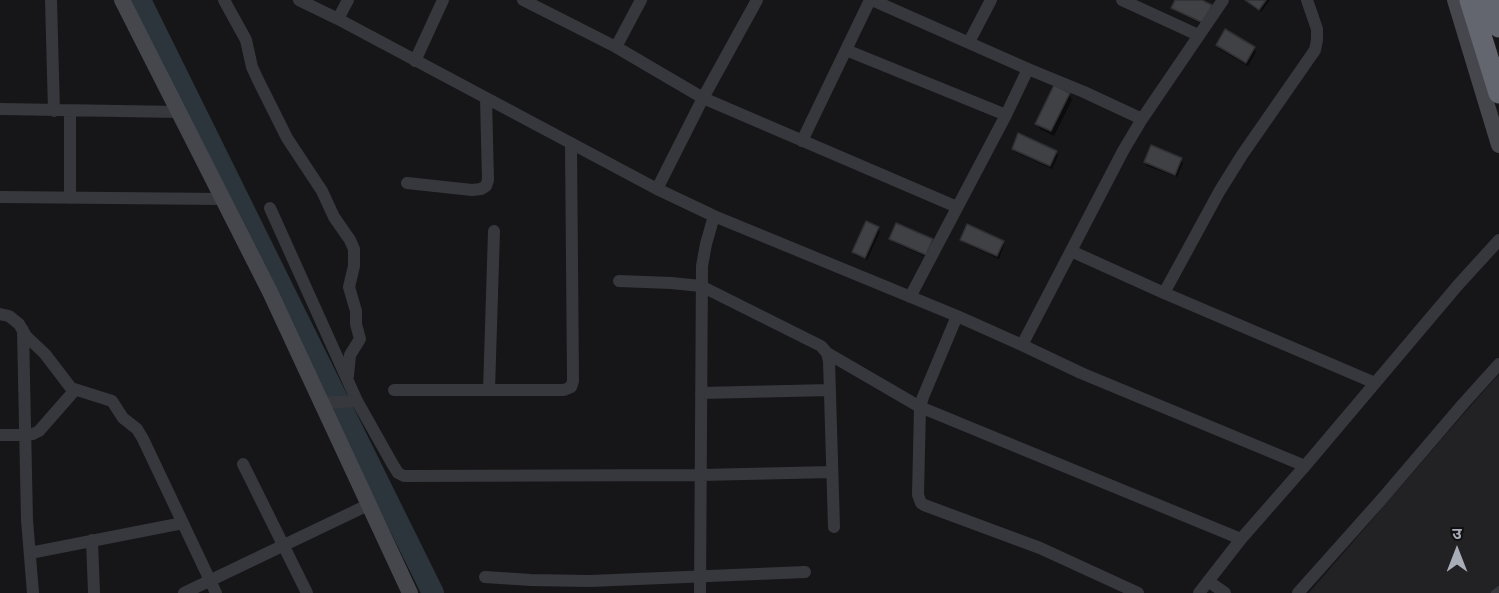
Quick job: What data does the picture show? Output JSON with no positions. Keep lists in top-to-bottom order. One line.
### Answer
{"north":"top"}
